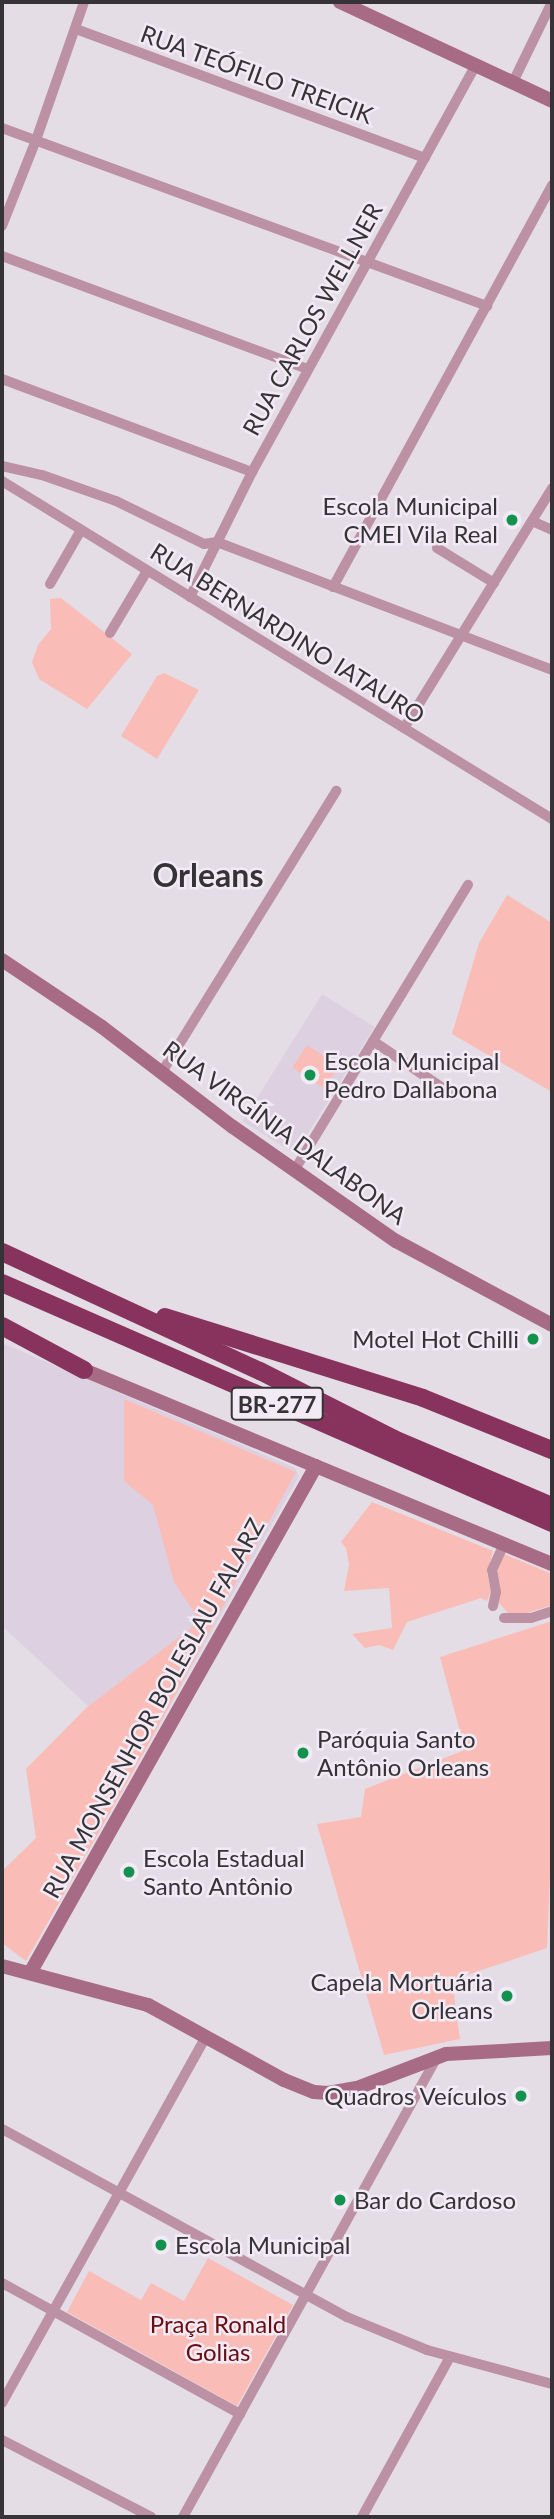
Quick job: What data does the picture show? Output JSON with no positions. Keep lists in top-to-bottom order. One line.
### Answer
{"streets":{"highway":["BR-277"],"street":["RUA TEÓFILO TREICIK","RUA CARLOS WELLNER","RUA BERNARDINO IATAURO","RUA VIRGÍNIA DALABONA","RUA MONSENHOR BOLESLAU FALARZ"]},"crossings":[["RUA TEÓFILO TREICIK","RUA CARLOS WELLNER"],["RUA CARLOS WELLNER","RUA BERNARDINO IATAURO"]],"districts":["Orleans"],"parks":["Praça Ronald Golias"],"places":["Escola Municipal CMEI Vila Real","Escola Municipal Pedro Dallabona","Motel Hot Chilli","Paróquia Santo Antônio Orleans","Escola Estadual Santo Antônio","Capela Mortuária Orleans","Quadros Veículos","Bar do Cardoso","Escola Municipal"]}
